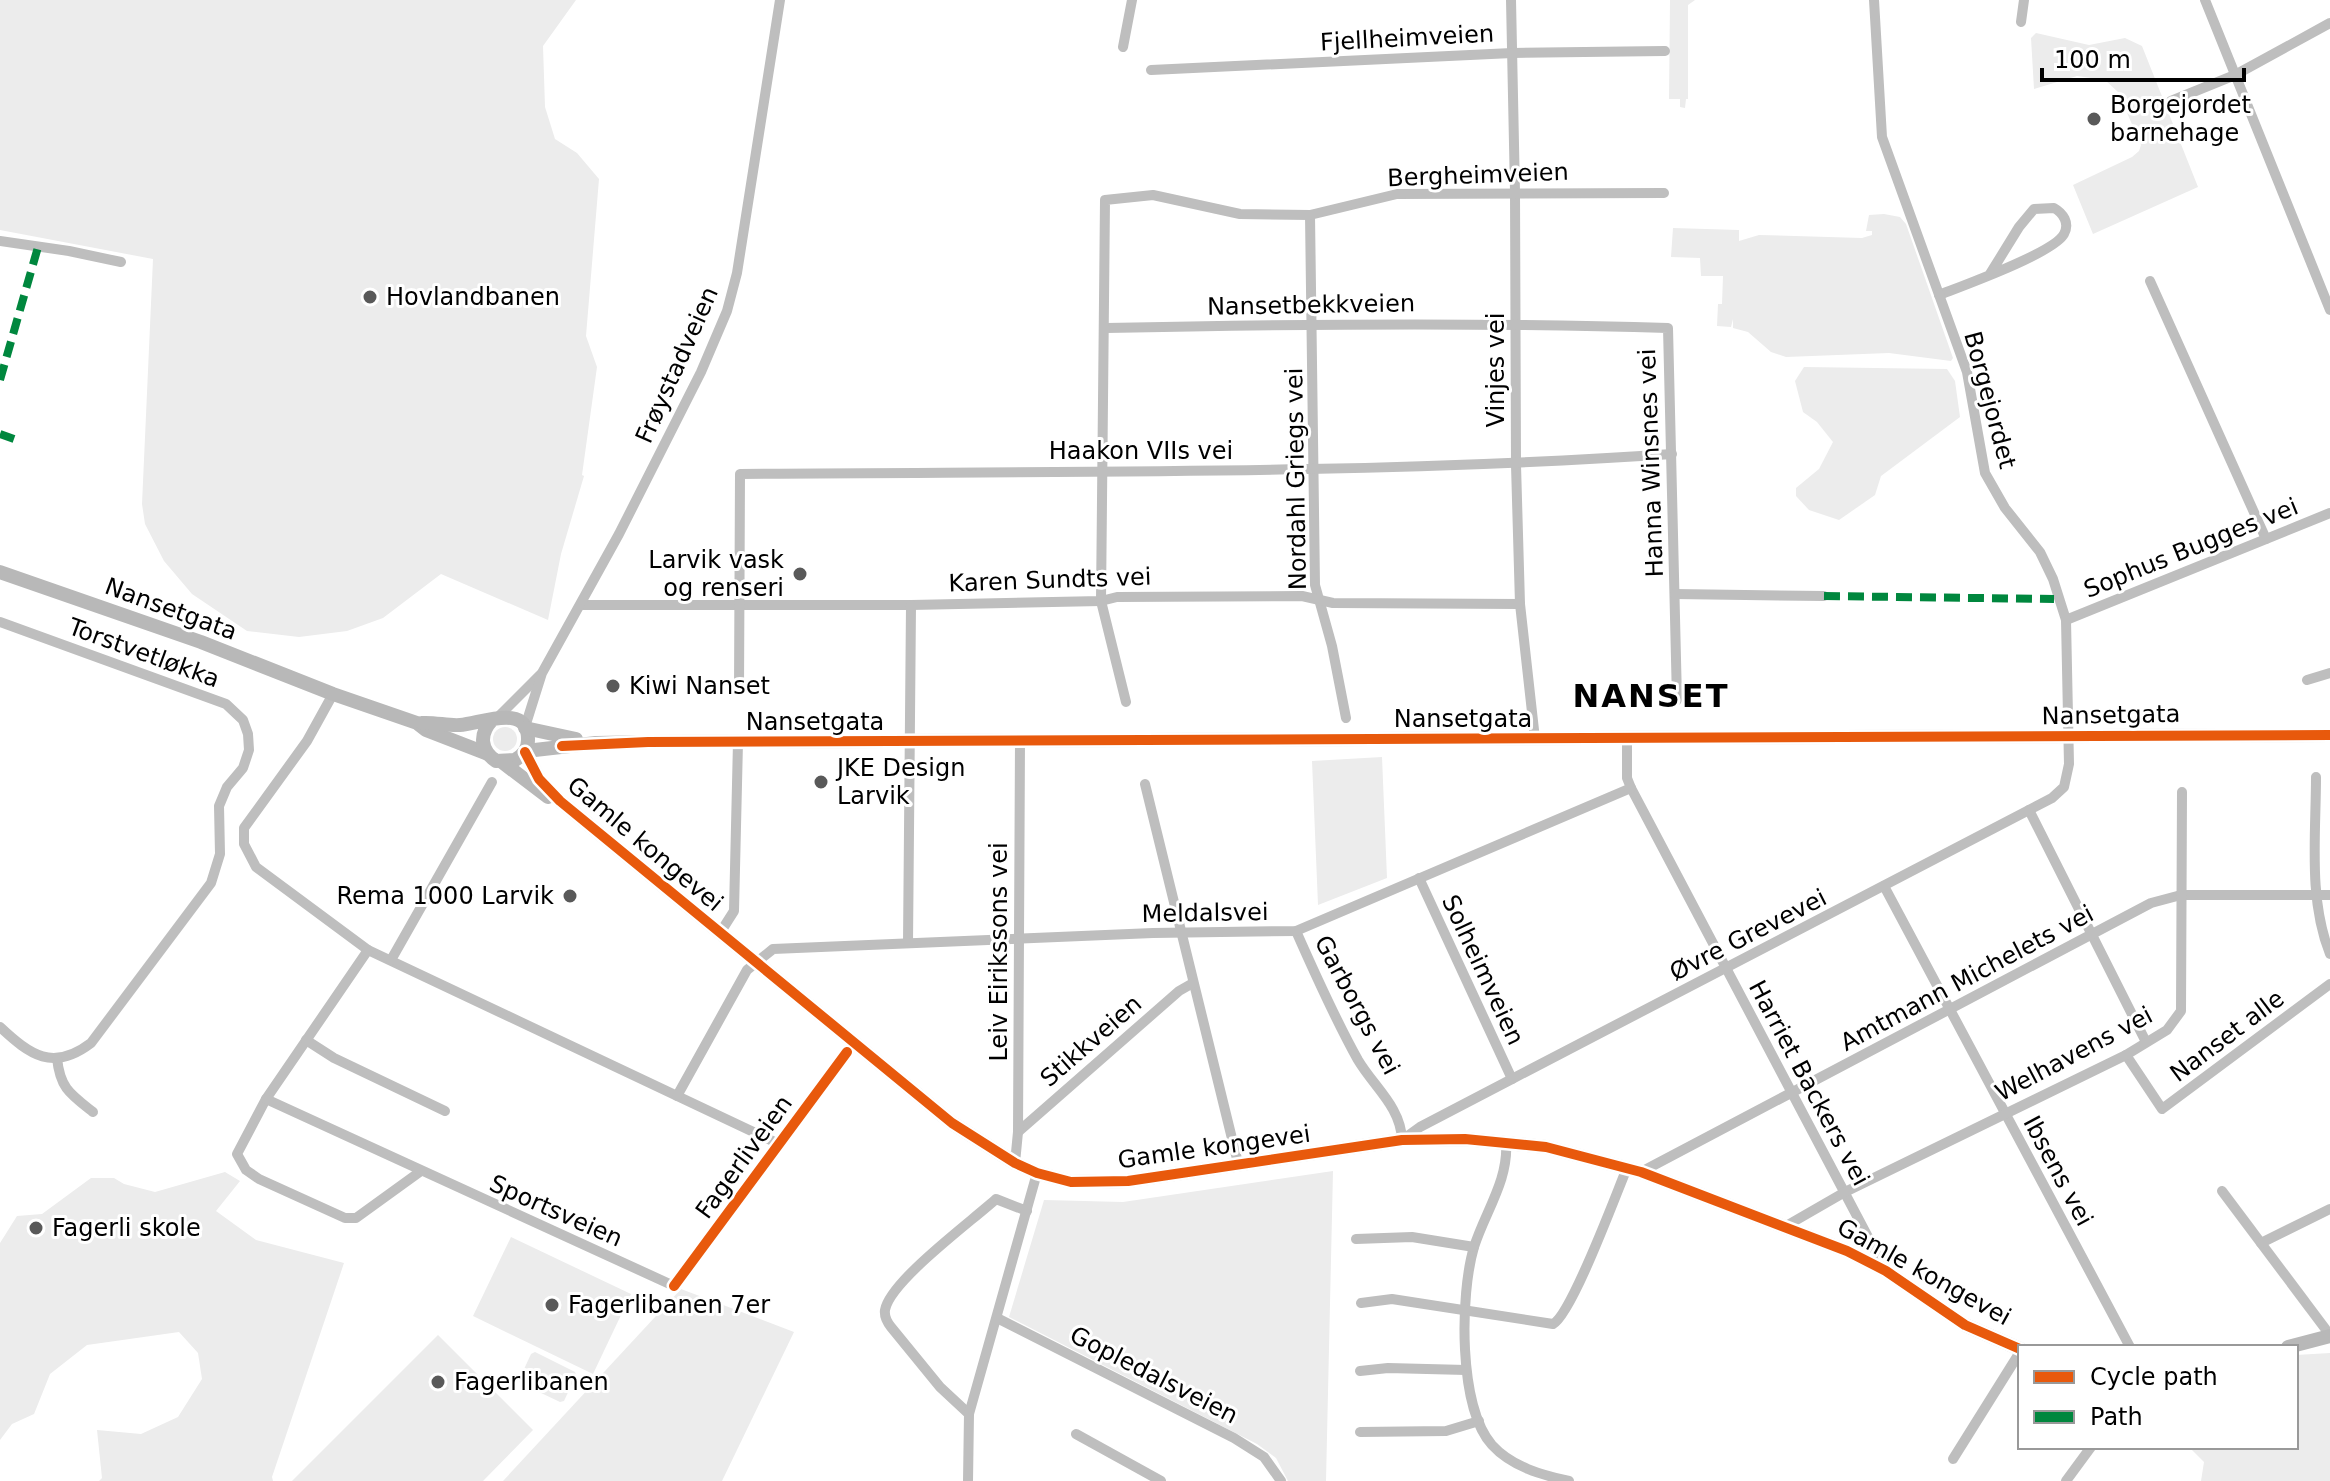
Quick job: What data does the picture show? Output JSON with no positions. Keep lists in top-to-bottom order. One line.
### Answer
{"streets":{"main road":["Nansetgata","Gamle kongevei"],"street":["Fjellheimveien","Bergheimveien","Nansetbekkveien","Frøystadveien","Vinjes vei","Borgejordet","Haakon VIIs vei","Hanna Winsnes vei","Nordahl Griegs vei","Sophus Bugges vei","Karen Sundts vei","Torstvetløkka","Meldalsvei","Øvre Grevevei","Leiv Eirikssons vei","Solheimveien","Amtmann Michelets vei","Garborgs vei","Nanset alle","Stikkveien","Welhavens vei","Harriet Backers vei","Fagerliveien","Ibsens vei","Sportsveien","Gopledalsveien"]},"crossings":[["Fjellheimveien","Vinjes vei"],["Bergheimveien","Nansetbekkveien"],["Bergheimveien","Vinjes vei"],["Bergheimveien","Nordahl Griegs vei"],["Nansetbekkveien","Vinjes vei"],["Nansetbekkveien","Hanna Winsnes vei"],["Nansetbekkveien","Nordahl Griegs vei"],["Frøystadveien","Karen Sundts vei"],["Frøystadveien","Nansetgata"],["Frøystadveien","Gamle kongevei"],["Vinjes vei","Haakon VIIs vei"],["Vinjes vei","Hanna Winsnes vei"],["Vinjes vei","Karen Sundts vei"],["Vinjes vei","Nansetgata"],["Borgejordet","Sophus Bugges vei"],["Borgejordet","Nansetgata"],["Borgejordet","Øvre Grevevei"],["Haakon VIIs vei","Hanna Winsnes vei"],["Haakon VIIs vei","Nordahl Griegs vei"],["Haakon VIIs vei","Karen Sundts vei"],["Nordahl Griegs vei","Karen Sundts vei"],["Nansetgata","Gamle kongevei"],["Nansetgata","Øvre Grevevei"],["Nansetgata","Leiv Eirikssons vei"],["Nansetgata","Harriet Backers vei"],["Nansetgata","Fagerliveien"],["Gamle kongevei","Meldalsvei"],["Gamle kongevei","Øvre Grevevei"],["Gamle kongevei","Leiv Eirikssons vei"],["Gamle kongevei","Amtmann Michelets vei"],["Gamle kongevei","Garborgs vei"],["Gamle kongevei","Welhavens vei"],["Gamle kongevei","Harriet Backers vei"],["Meldalsvei","Leiv Eirikssons vei"],["Meldalsvei","Solheimveien"],["Meldalsvei","Garborgs vei"],["Meldalsvei","Harriet Backers vei"],["Øvre Grevevei","Solheimveien"],["Øvre Grevevei","Garborgs vei"],["Øvre Grevevei","Harriet Backers vei"],["Øvre Grevevei","Ibsens vei"],["Leiv Eirikssons vei","Stikkveien"],["Amtmann Michelets vei","Welhavens vei"],["Amtmann Michelets vei","Harriet Backers vei"],["Amtmann Michelets vei","Ibsens vei"],["Nanset alle","Welhavens vei"],["Welhavens vei","Harriet Backers vei"],["Welhavens vei","Ibsens vei"]],"districts":["NANSET"],"places":["Borgejordet barnehage","Hovlandbanen","Larvik vask og renseri","Kiwi Nanset","JKE Design Larvik","Rema 1000 Larvik","Fagerli skole","Fagerlibanen 7er","Fagerlibanen"],"legend":["Cycle path","Path"],"scale_bar":"100 m"}
